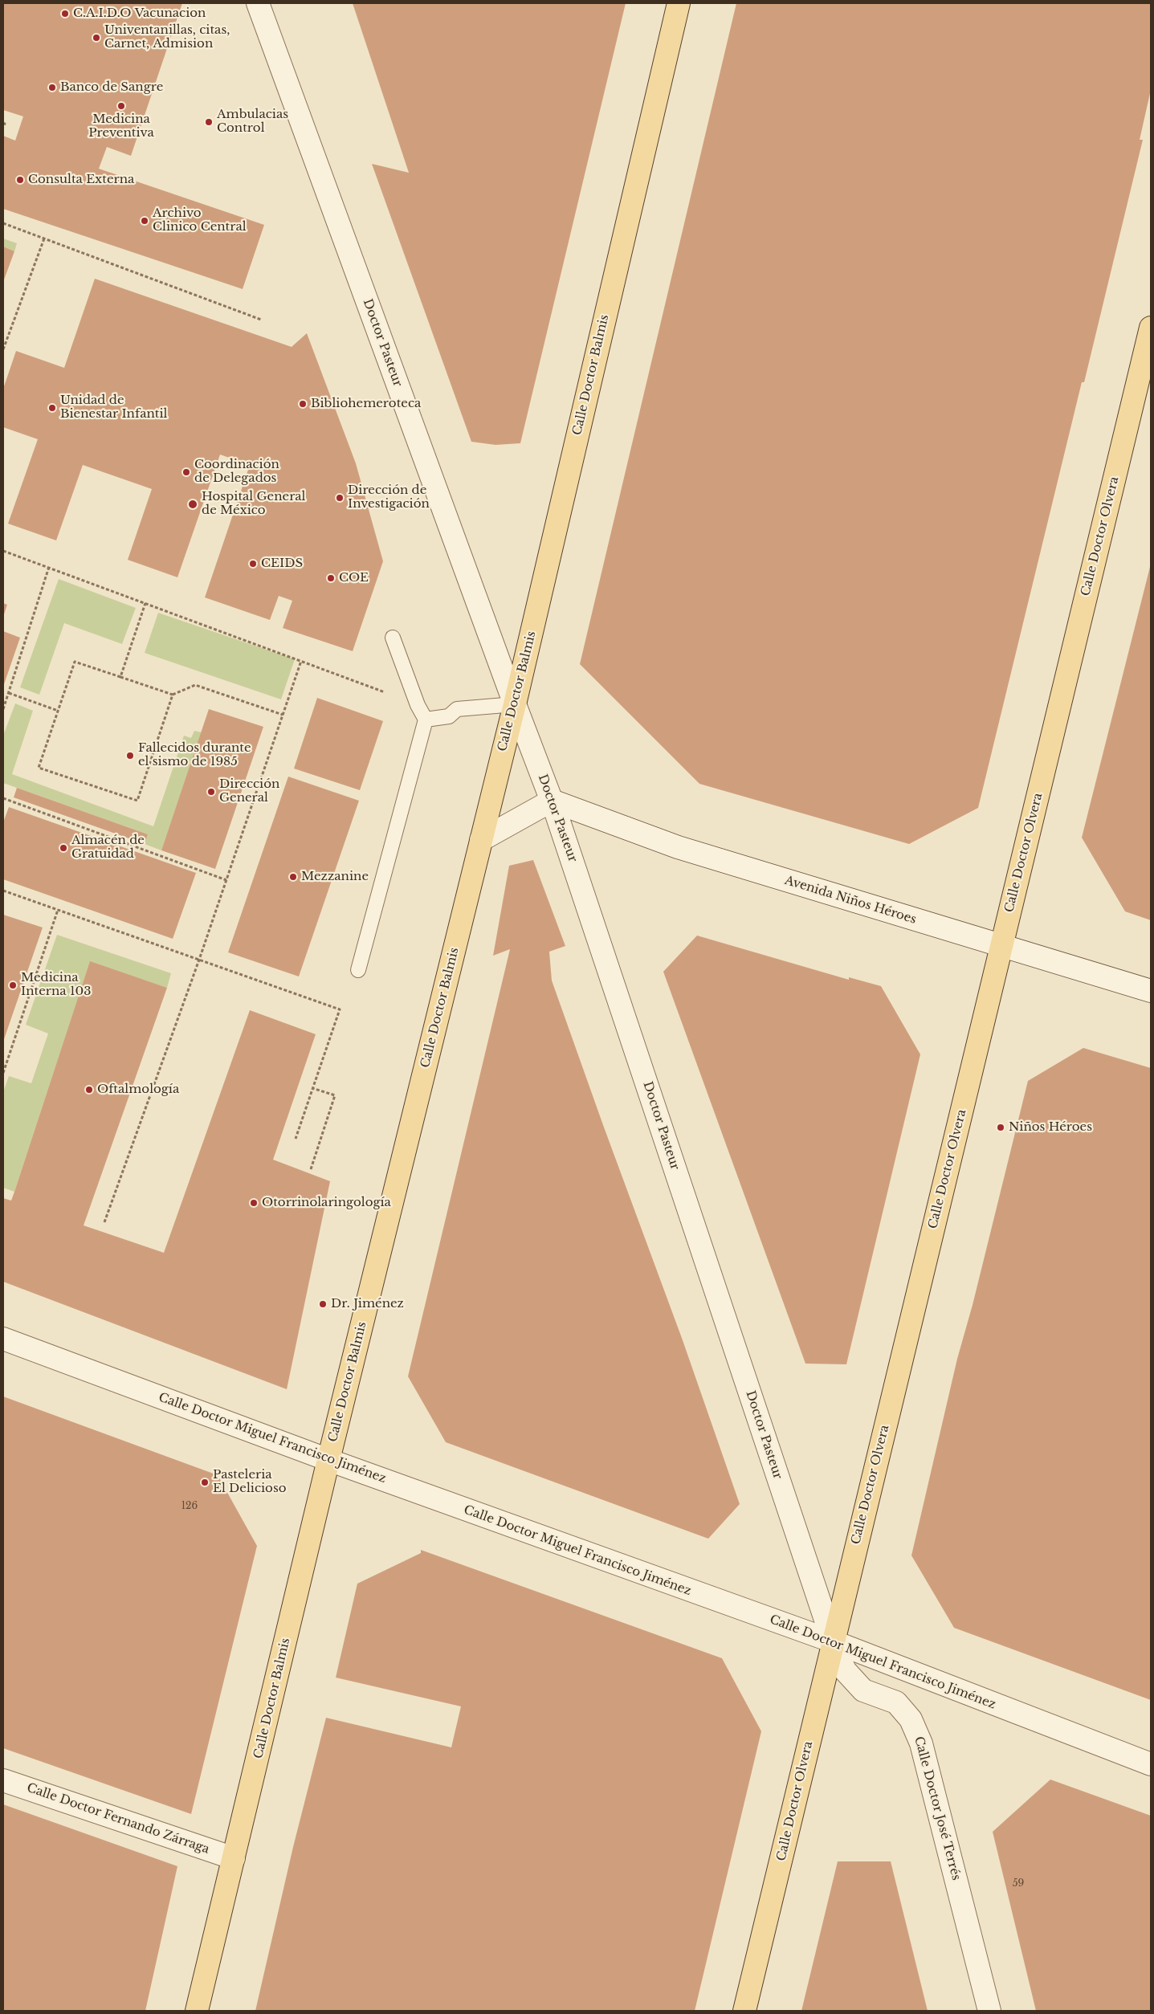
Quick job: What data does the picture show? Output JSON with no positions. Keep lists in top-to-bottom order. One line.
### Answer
{"streets":{"main road":["Calle Doctor Balmis","Calle Doctor Olvera"],"street":["Doctor Pasteur","Avenida Niños Héroes","Calle Doctor Miguel Francisco Jiménez","Calle Doctor José Terrés","Calle Doctor Fernando Zárraga"]},"crossings":[["Doctor Pasteur","Calle Doctor Balmis"],["Doctor Pasteur","Calle Doctor Olvera"],["Doctor Pasteur","Avenida Niños Héroes"],["Doctor Pasteur","Calle Doctor Miguel Francisco Jiménez"],["Doctor Pasteur","Calle Doctor José Terrés"],["Calle Doctor Balmis","Calle Doctor Miguel Francisco Jiménez"],["Calle Doctor Balmis","Calle Doctor Fernando Zárraga"],["Calle Doctor Olvera","Avenida Niños Héroes"],["Calle Doctor Olvera","Calle Doctor Miguel Francisco Jiménez"],["Calle Doctor Olvera","Calle Doctor José Terrés"],["Calle Doctor Miguel Francisco Jiménez","Calle Doctor José Terrés"]],"places":["C.A.I.D.O Vacunacion","Univentanillas, citas, Carnet, Admision","Banco de Sangre","Medicina Preventiva","Ambulacias Control","Consulta Externa","Archivo Clinico Central","Bibliohemeroteca","Unidad de Bienestar Infantil","Coordinación de Delegados","Dirección de Investigación","Hospital General de México","CEIDS","COE","Fallecidos durante el sismo de 1985","Dirección General","Almacén de Gratuidad","Mezzanine","Medicina Interna 103","Oftalmología","Niños Héroes","Otorrinolaringología","Dr. Jiménez","Pasteleria El Delicioso"],"house_numbers":["126","59"]}
